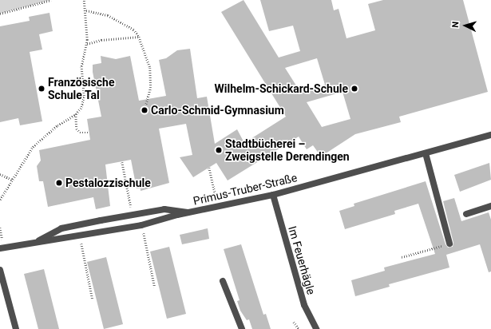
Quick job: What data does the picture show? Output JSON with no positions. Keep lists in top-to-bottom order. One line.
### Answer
{"streets":{"street":["Primus-Truber-Straße","Im Feuerhägle"]},"crossings":[["Primus-Truber-Straße","Im Feuerhägle"]],"places":["Französische Schule Tal","Wilhelm-Schickard-Schule","Carlo-Schmid-Gymnasium","Stadtbücherei – Zweigstelle Derendingen","Pestalozzischule"],"north":"left"}
